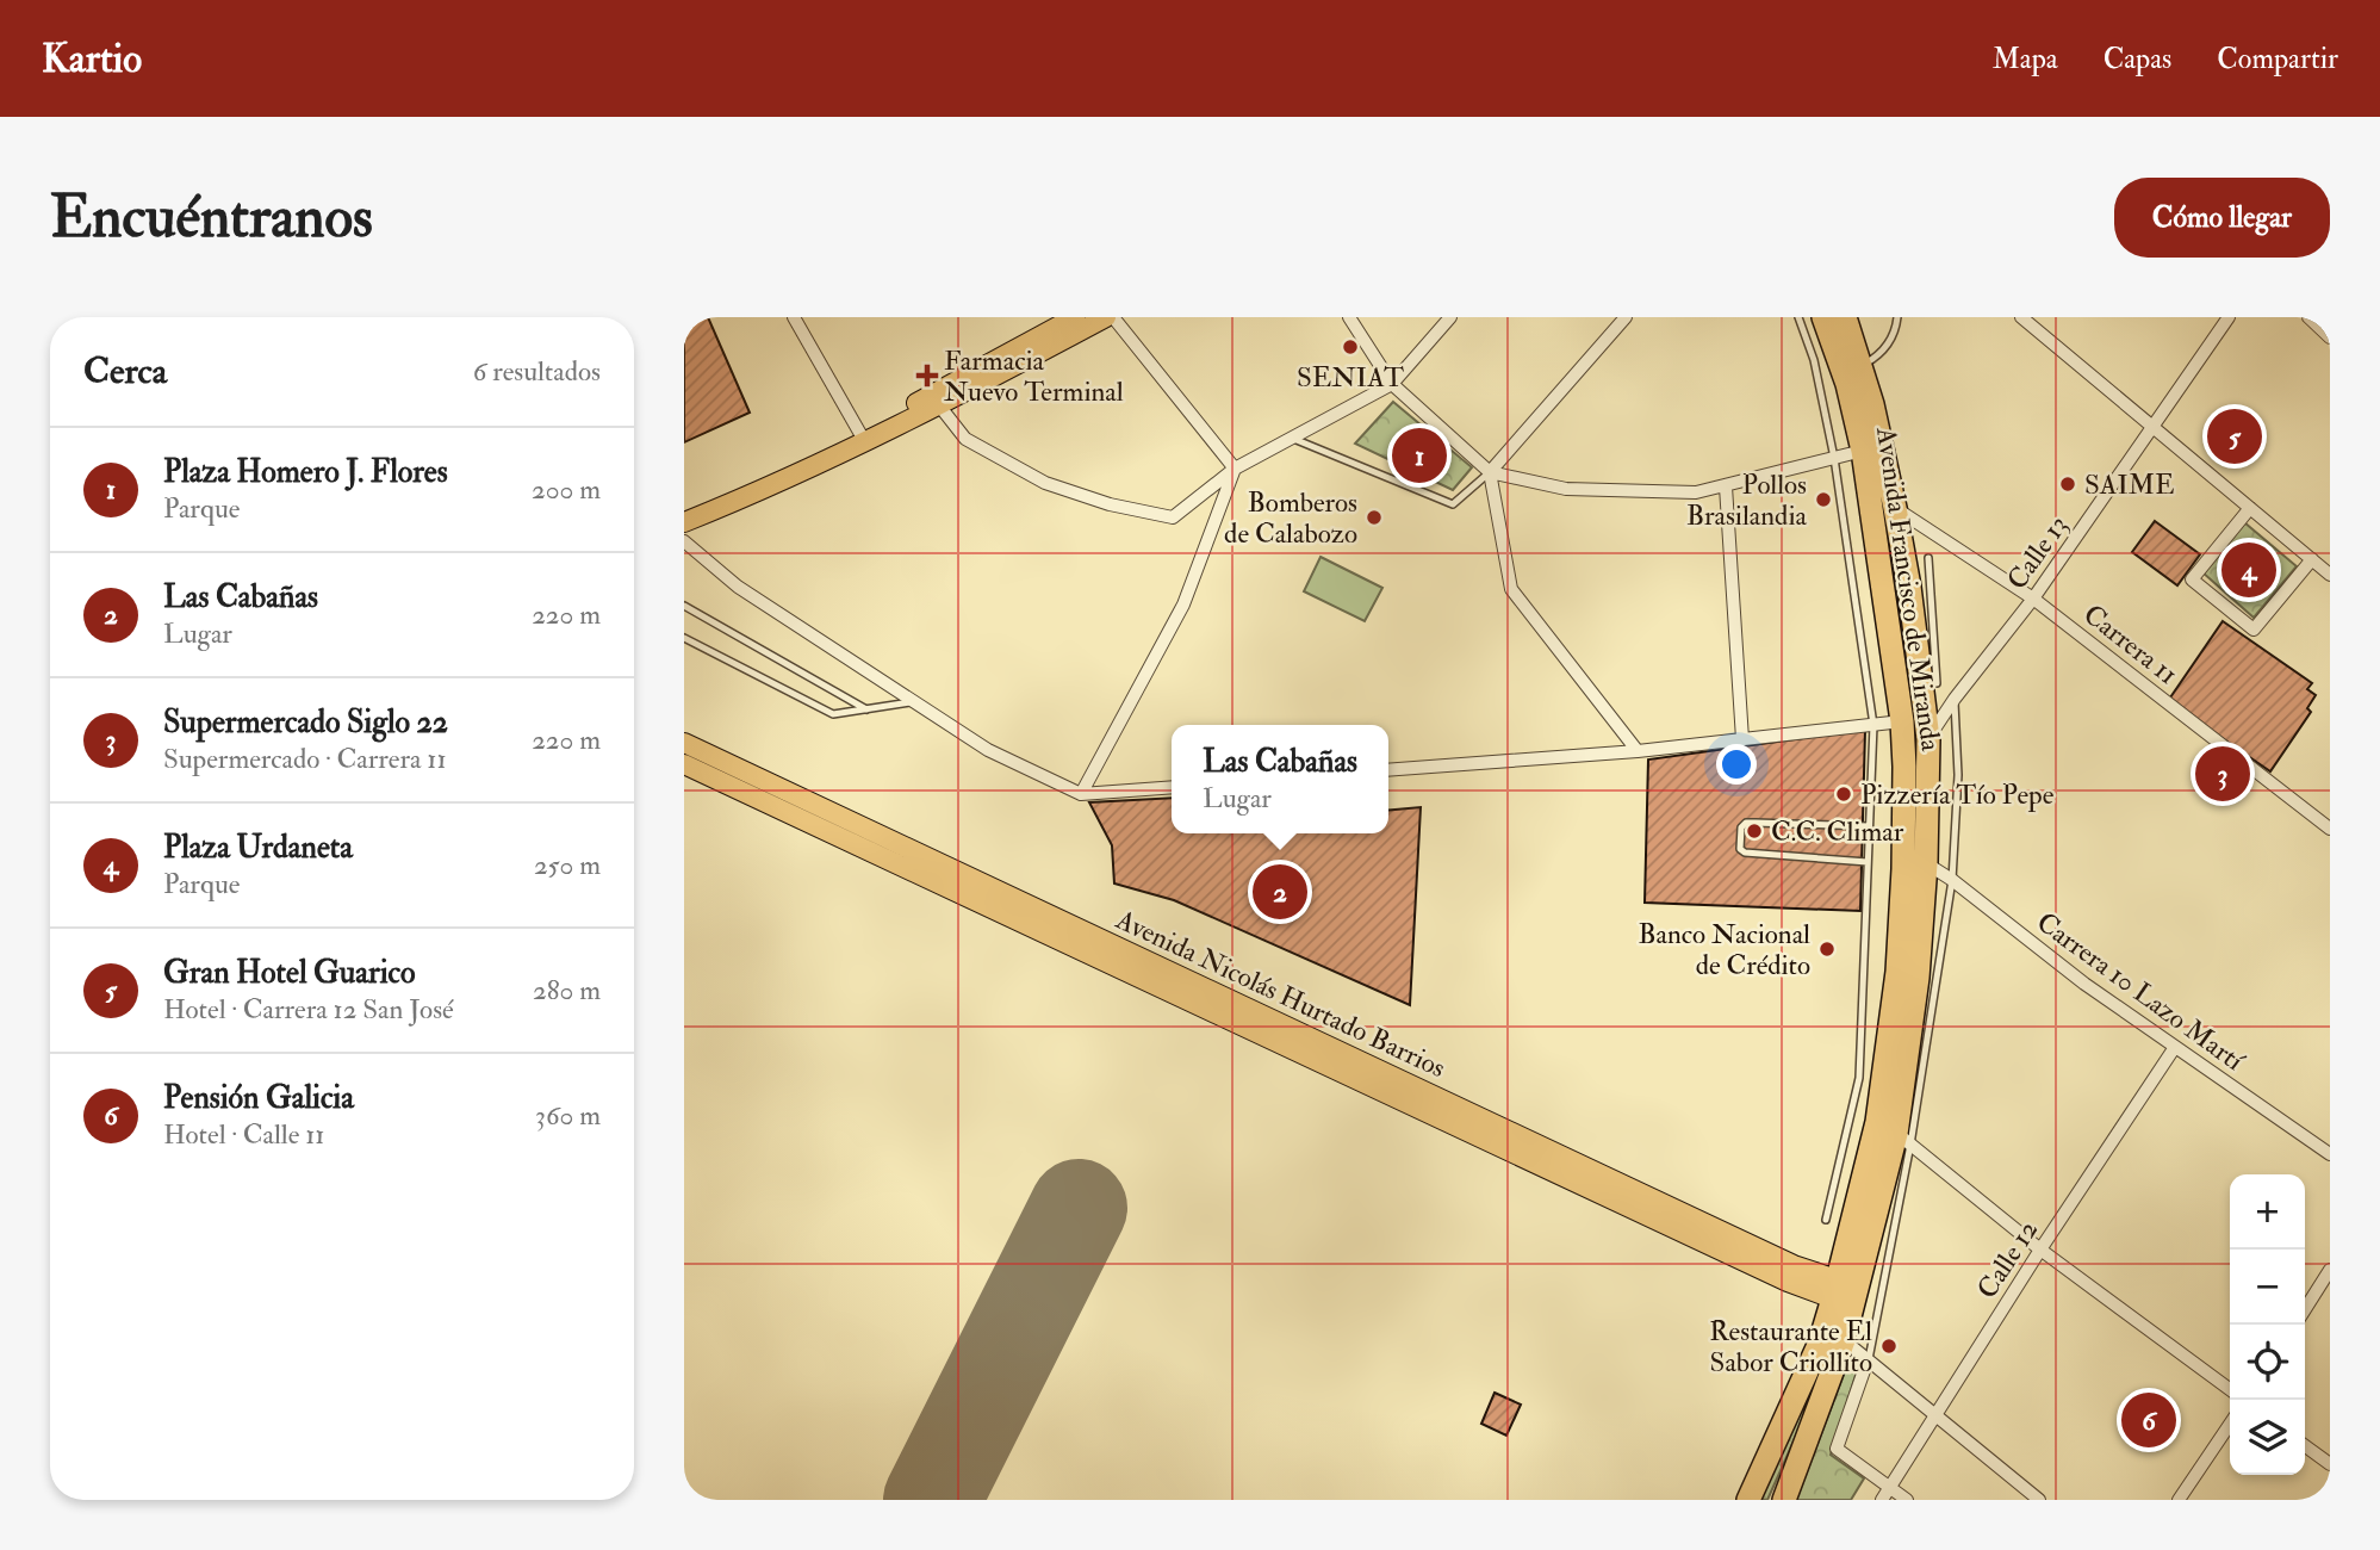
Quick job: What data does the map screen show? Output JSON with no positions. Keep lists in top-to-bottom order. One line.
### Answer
{"streets":{"highway":["Avenida Francisco de Miranda"],"main road":["Avenida Nicolás Hurtado Barrios"],"street":["Calle 13","Carrera 11","Carrera 10 Lazo Martí","Calle 12"]},"crossings":[["Calle 13","Avenida Francisco de Miranda"],["Calle 13","Carrera 11"],["Avenida Francisco de Miranda","Carrera 11"],["Avenida Francisco de Miranda","Carrera 10 Lazo Martí"],["Avenida Francisco de Miranda","Avenida Nicolás Hurtado Barrios"],["Carrera 10 Lazo Martí","Calle 12"]],"places":{"other":["SENIAT","SAIME","Pollos Brasilandia","Bomberos de Calabozo","Pizzería Tío Pepe","C.C. Climar","Banco Nacional de Crédito","Restaurante El Sabor Criollito"],"health":["Farmacia Nuevo Terminal"]},"page":{"header":"Kartio","nav":["Mapa","Capas","Compartir"],"buttons":"Cómo llegar","title":"Encuéntranos","heading":["Cerca","6 resultados"],"pins":["5","1","4","3","2","6"],"list":[{"mark":"1","name":"Plaza Homero J. Flores","note":"Parque","value":"200 m"},{"mark":"2","name":"Las Cabañas","note":"Lugar","value":"220 m"},{"mark":"3","name":"Supermercado Siglo 22","note":"Supermercado · Carrera 11","value":"220 m"},{"mark":"4","name":"Plaza Urdaneta","note":"Parque","value":"250 m"},{"mark":"5","name":"Gran Hotel Guarico","note":"Hotel · Carrera 12 San José","value":"280 m"},{"mark":"6","name":"Pensión Galicia","note":"Hotel · Calle 11","value":"360 m"}],"popup":["Las Cabañas","Lugar"],"map_buttons":["+","−"]}}
